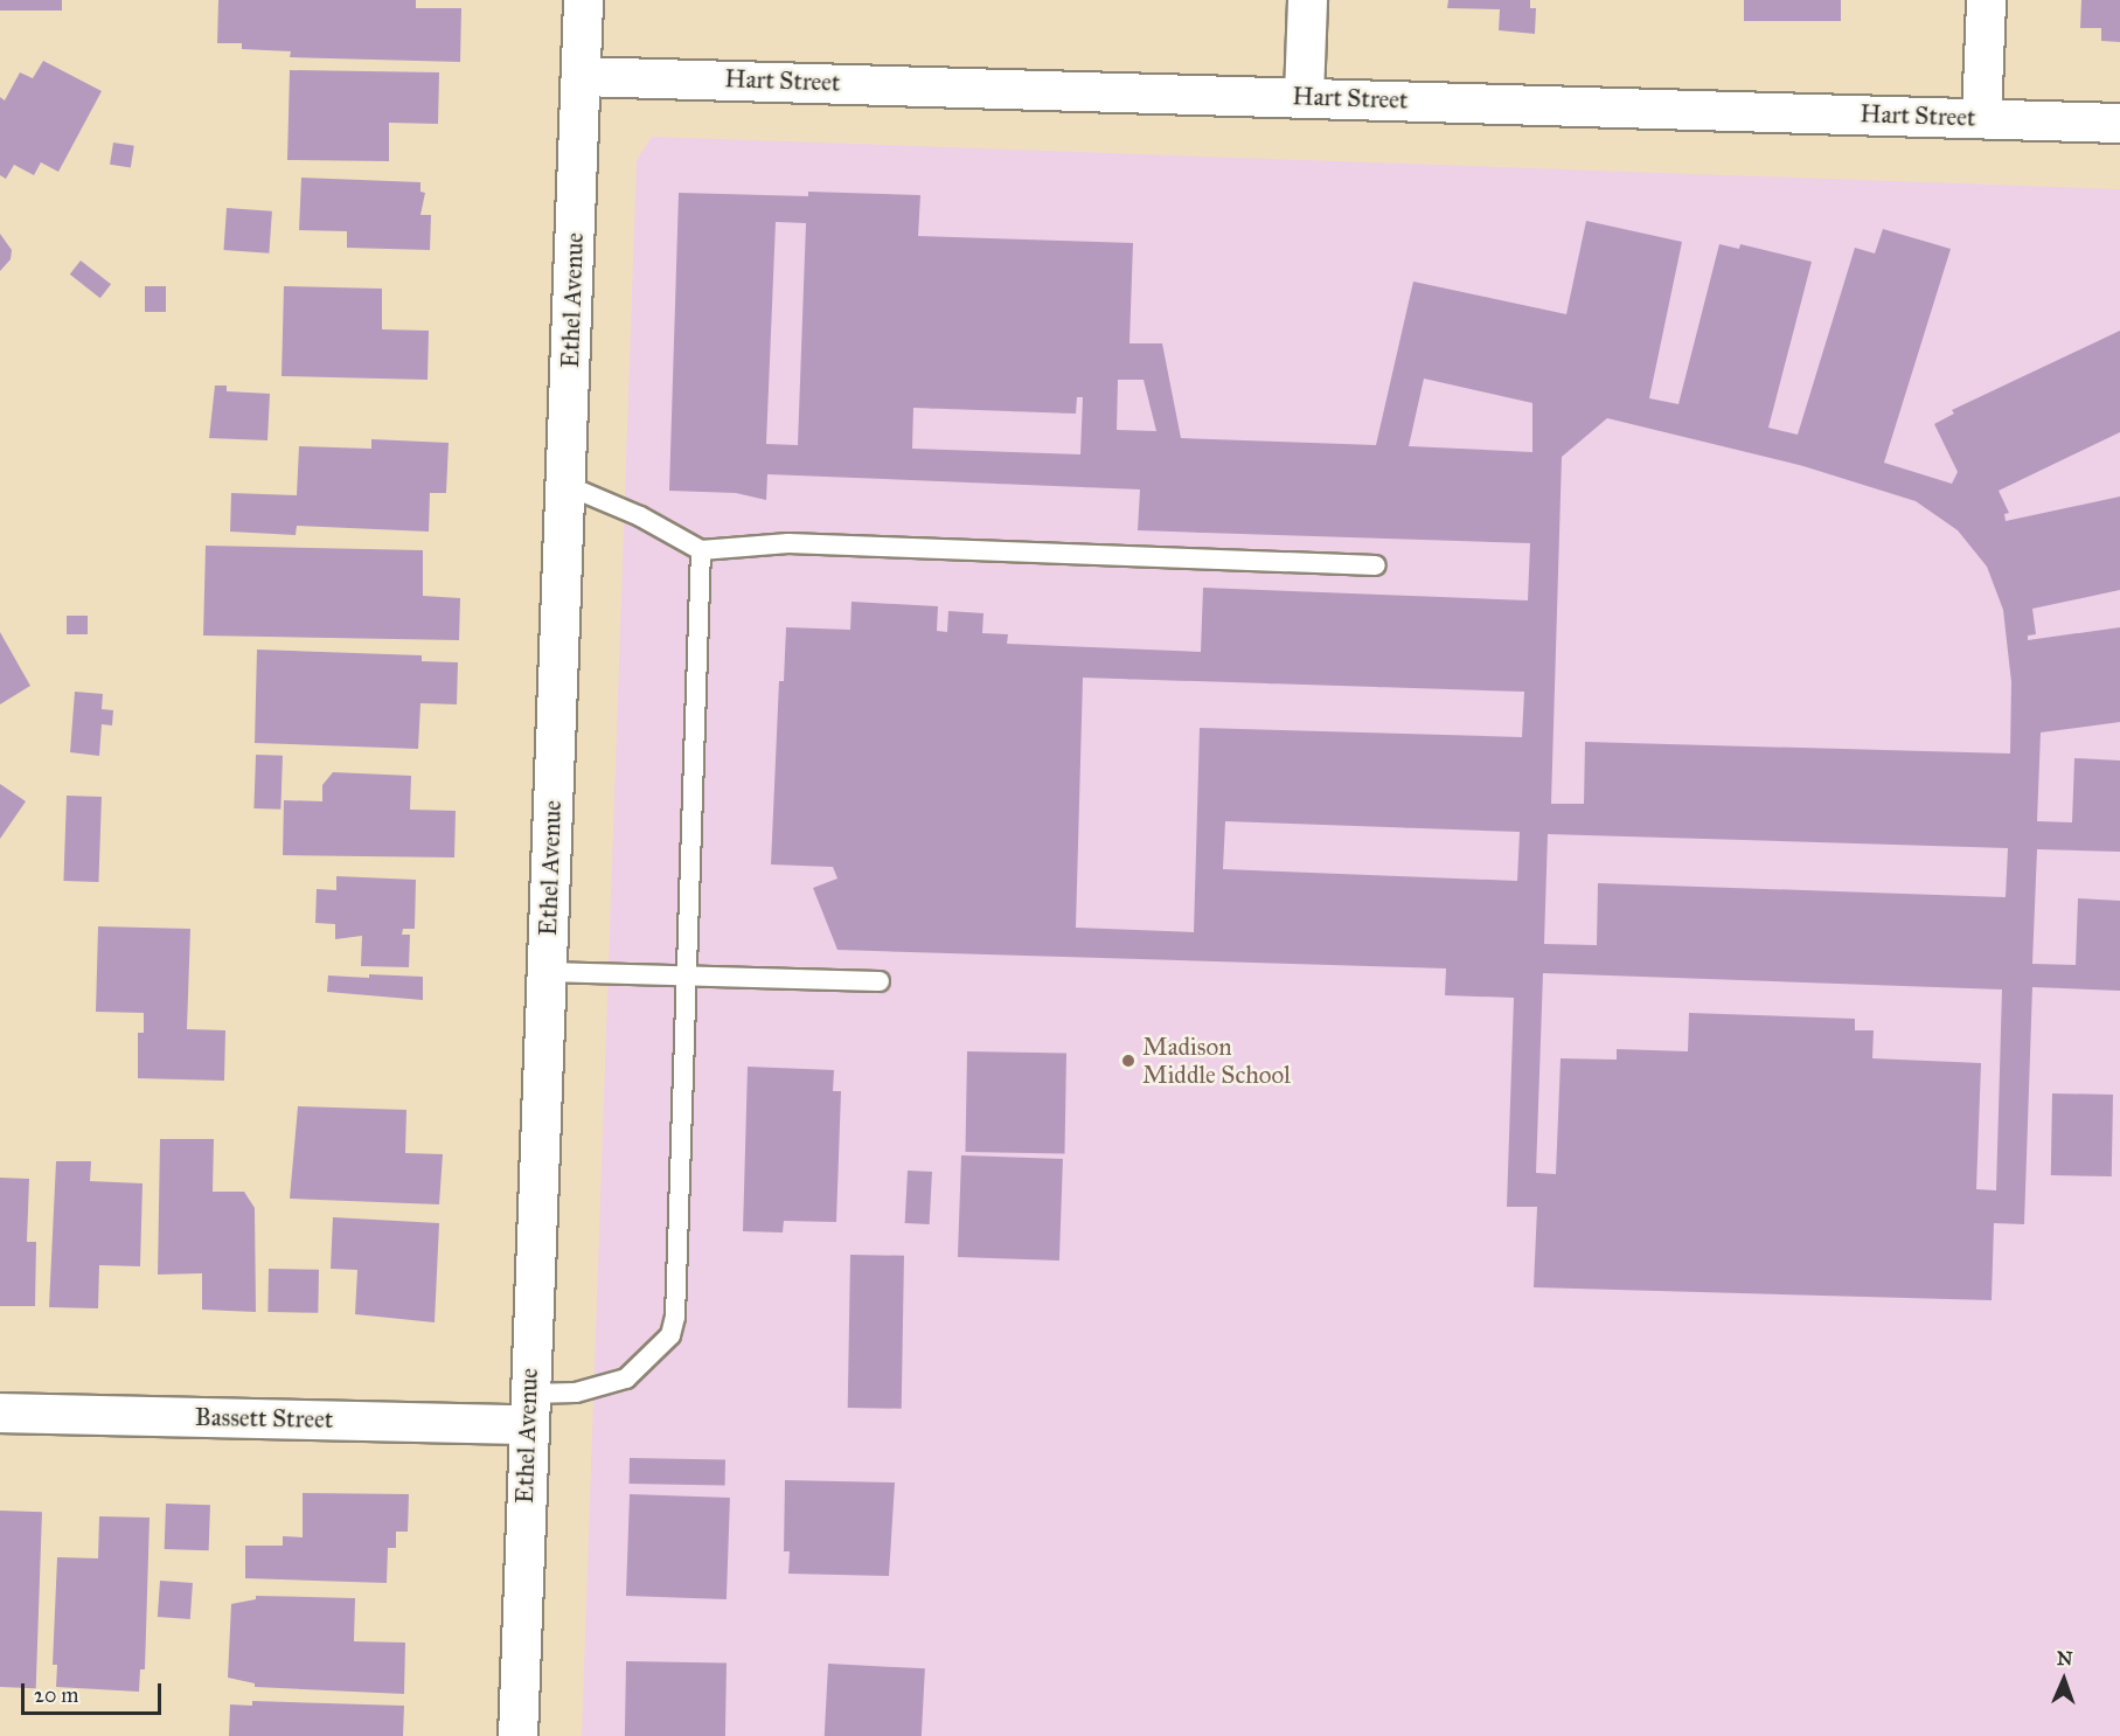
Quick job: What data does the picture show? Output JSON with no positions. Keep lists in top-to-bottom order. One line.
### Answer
{"streets":{"street":["Hart Street","Ethel Avenue","Bassett Street"]},"crossings":[["Hart Street","Ethel Avenue"],["Ethel Avenue","Bassett Street"]],"places":["Madison Middle School"],"scale_bar":"20 m","north":"top"}
